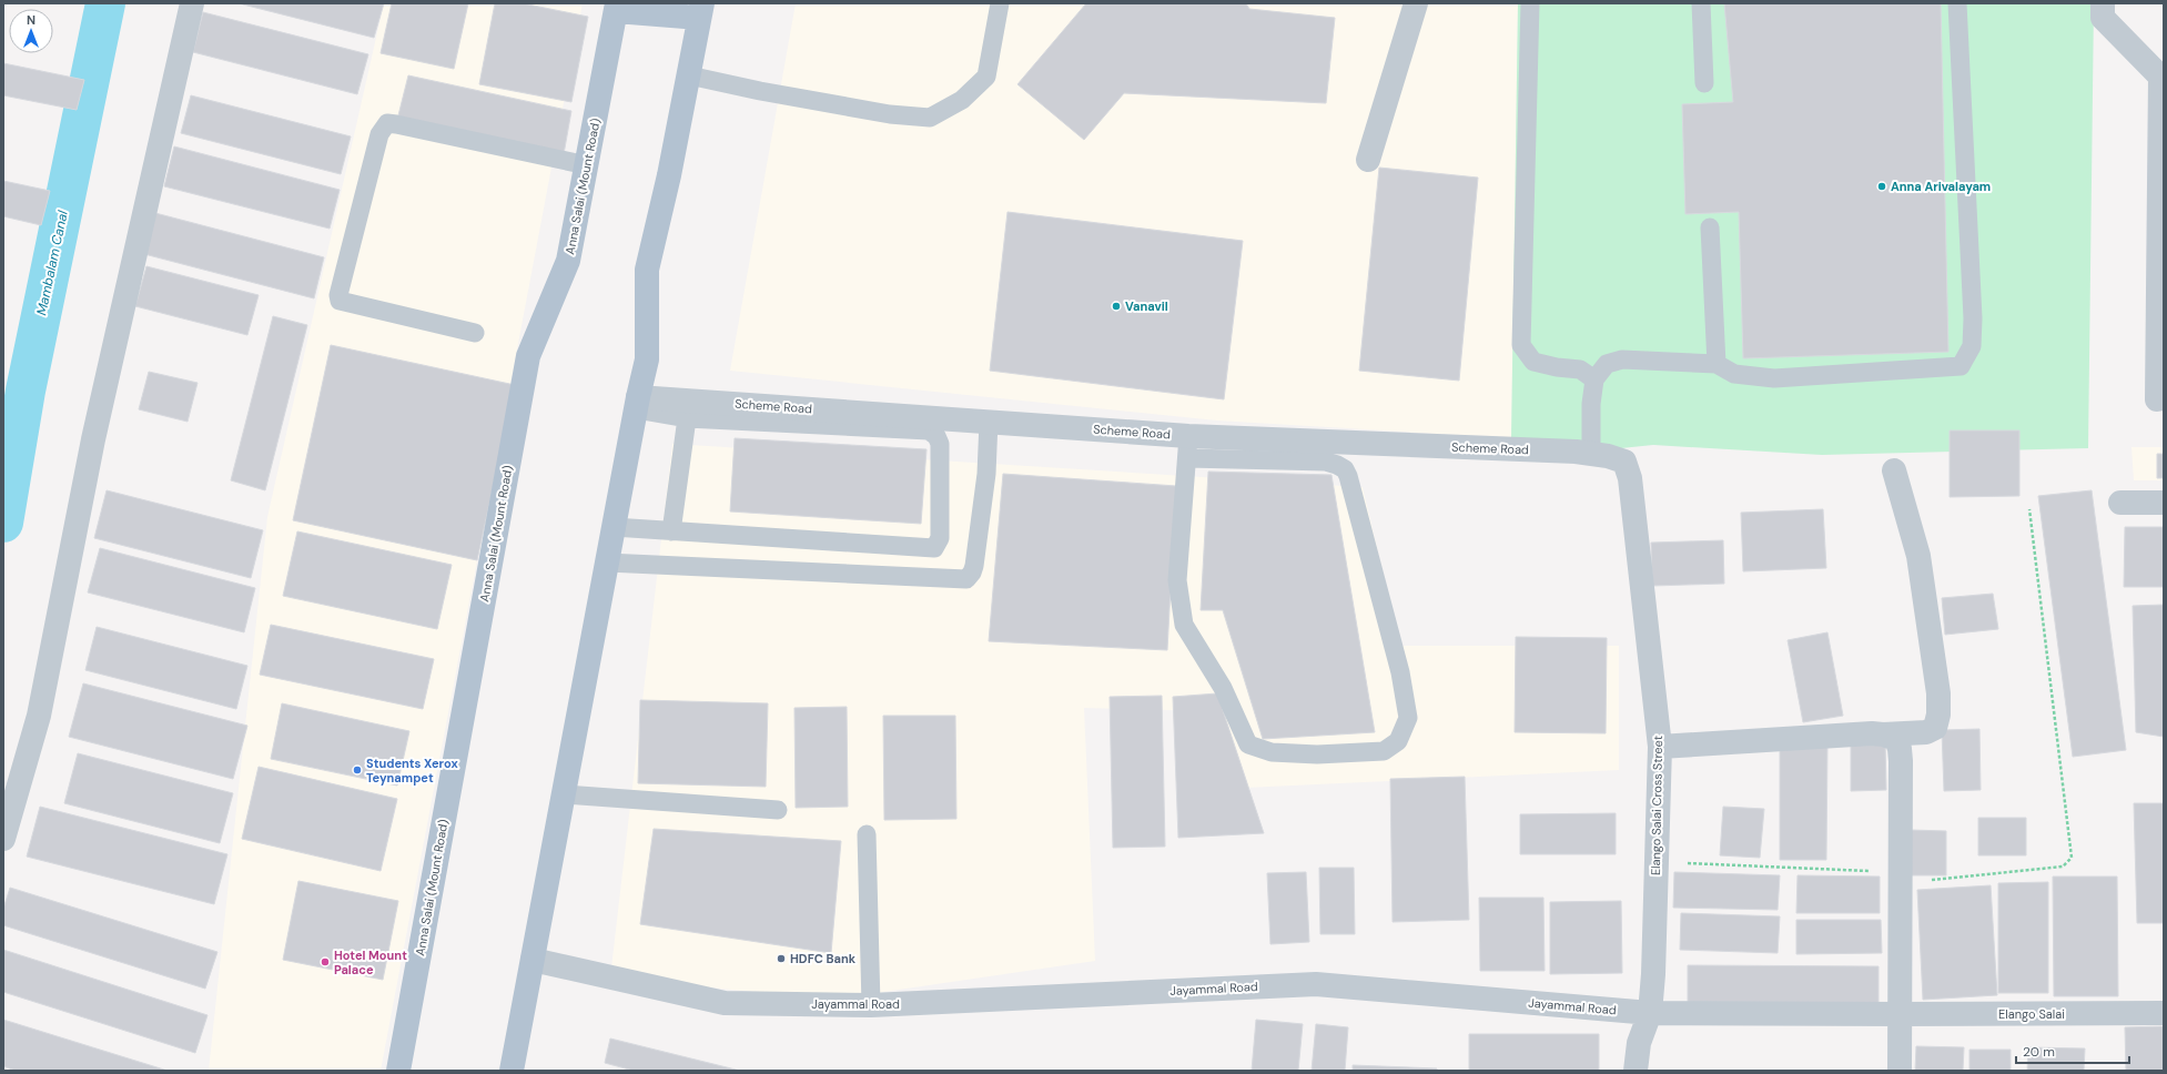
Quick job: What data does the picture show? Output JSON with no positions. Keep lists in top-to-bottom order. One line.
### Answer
{"streets":{"main road":["Anna Salai (Mount Road)"],"street":["Scheme Road","Elango Salai Cross Street","Jayammal Road","Elango Salai"]},"crossings":[["Scheme Road","Elango Salai Cross Street"],["Elango Salai Cross Street","Jayammal Road"],["Jayammal Road","Elango Salai"]],"water":["Mambalam Canal"],"places":["Anna Arivalayam","Vanavil","Students Xerox Teynampet","HDFC Bank","Hotel Mount Palace"],"scale_bar":"20 m","north":"top"}
